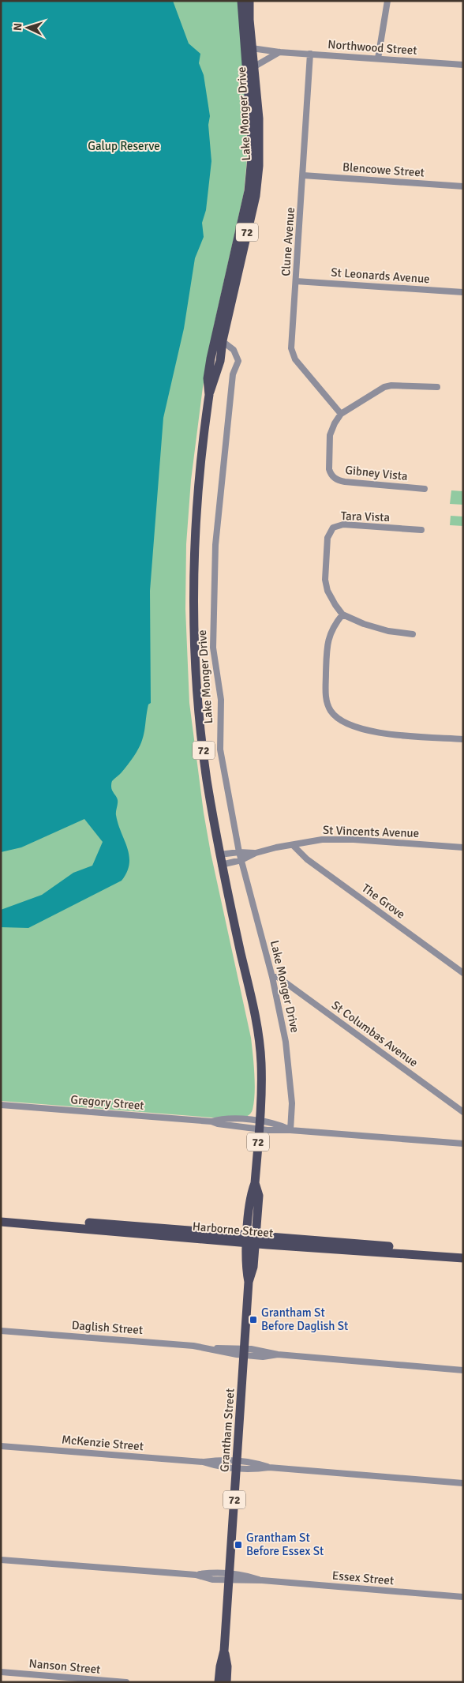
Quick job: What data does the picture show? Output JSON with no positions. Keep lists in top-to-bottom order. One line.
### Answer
{"streets":{"main road":["Lake Monger Drive","72","Harborne Street","Grantham Street"],"street":["Northwood Street","Blencowe Street","Clune Avenue","St Leonards Avenue","Gibney Vista","Tara Vista","St Vincents Avenue","The Grove","St Columbas Avenue","Gregory Street","Daglish Street","McKenzie Street","Essex Street","Nanson Street"]},"crossings":[["Northwood Street","Lake Monger Drive"],["Northwood Street","Clune Avenue"],["Lake Monger Drive","St Vincents Avenue"],["Lake Monger Drive","St Columbas Avenue"],["Lake Monger Drive","Gregory Street"],["Lake Monger Drive","Grantham Street"],["Blencowe Street","Clune Avenue"],["Clune Avenue","St Leonards Avenue"],["Clune Avenue","Gibney Vista"],["St Vincents Avenue","The Grove"],["Gregory Street","Grantham Street"],["Harborne Street","Grantham Street"],["Daglish Street","Grantham Street"],["Grantham Street","McKenzie Street"],["Grantham Street","Essex Street"]],"parks":["Galup Reserve"],"places":{"transit":["Grantham St Before Daglish St","Grantham St Before Essex St"]},"north":"left"}
